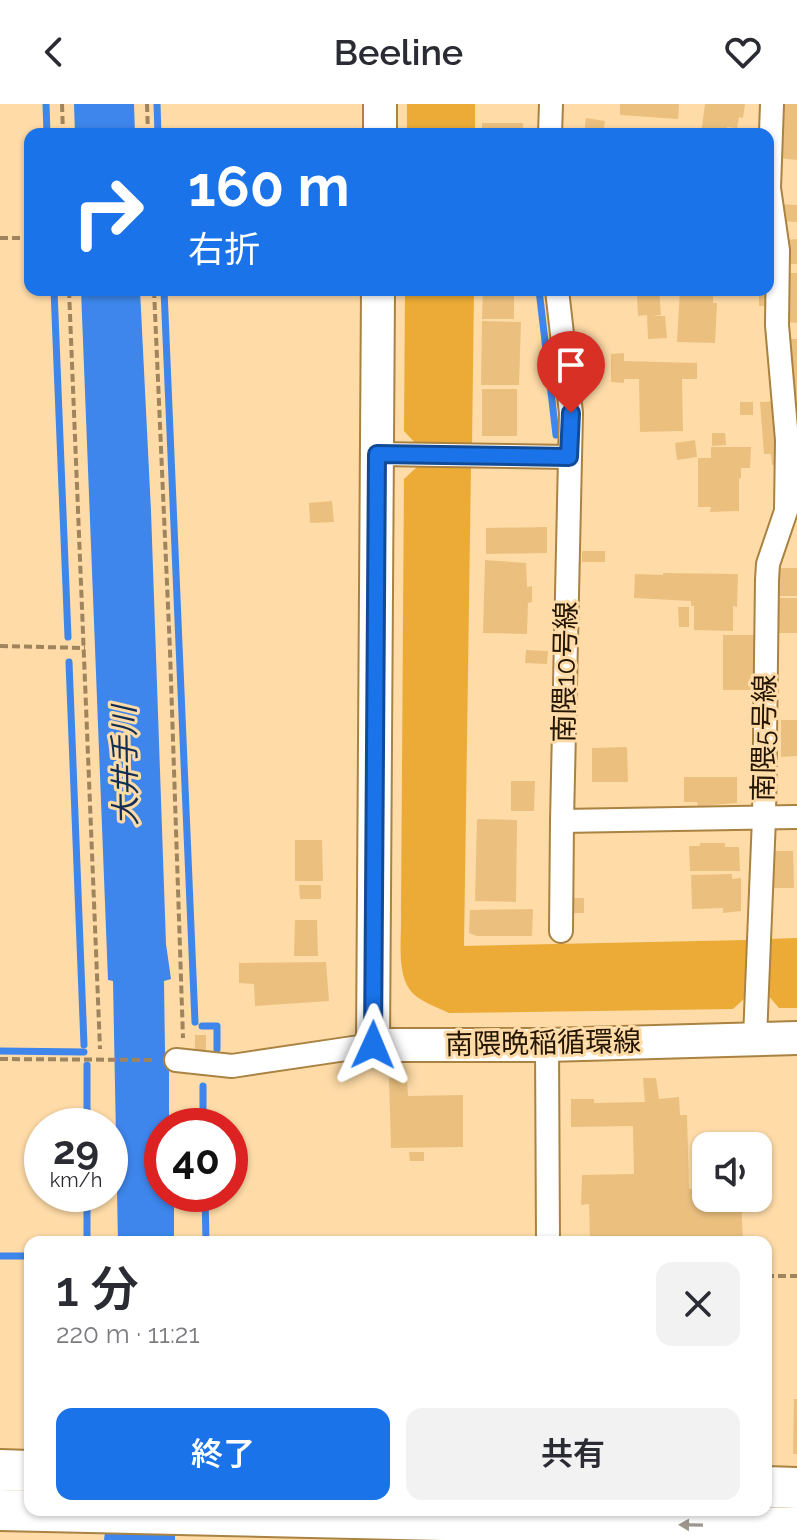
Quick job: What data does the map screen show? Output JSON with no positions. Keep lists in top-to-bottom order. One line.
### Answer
{"streets":{"street":["南隈10号線","南隈5号線","南隈晩稲循環線"]},"crossings":[["南隈5号線","南隈晩稲循環線"]],"water":["大井手川"],"page":{"header":"Beeline","turn":["160 m","右折"],"speed":"29 km/h","limit":"40","heading":["1 分","220 m · 11:21"],"buttons":["終了","共有"]}}
